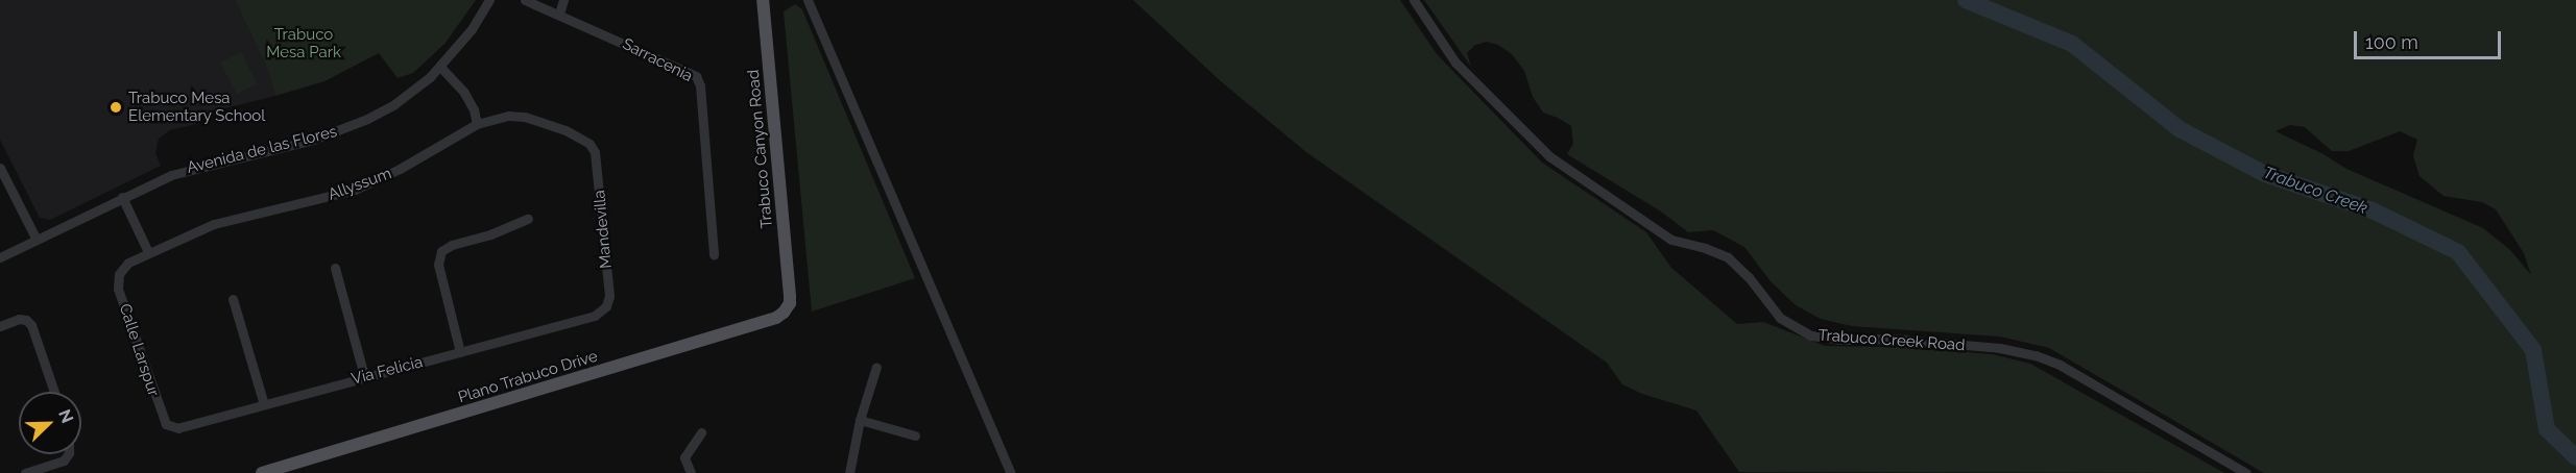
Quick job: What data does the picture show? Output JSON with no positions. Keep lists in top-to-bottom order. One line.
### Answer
{"streets":{"main road":["Trabuco Canyon Road","Plano Trabuco Drive"],"street":["Sarracenia","Avenida de las Flores","Allyssum","Mandevilla","Trabuco Creek Road","Calle Larspur","Via Felicia"]},"crossings":[["Trabuco Canyon Road","Plano Trabuco Drive"],["Allyssum","Mandevilla"],["Allyssum","Calle Larspur"],["Mandevilla","Via Felicia"],["Calle Larspur","Via Felicia"]],"water":["Trabuco Creek"],"parks":["Trabuco Mesa Park"],"places":["Trabuco Mesa Elementary School"],"scale_bar":"100 m","north":"top right"}
